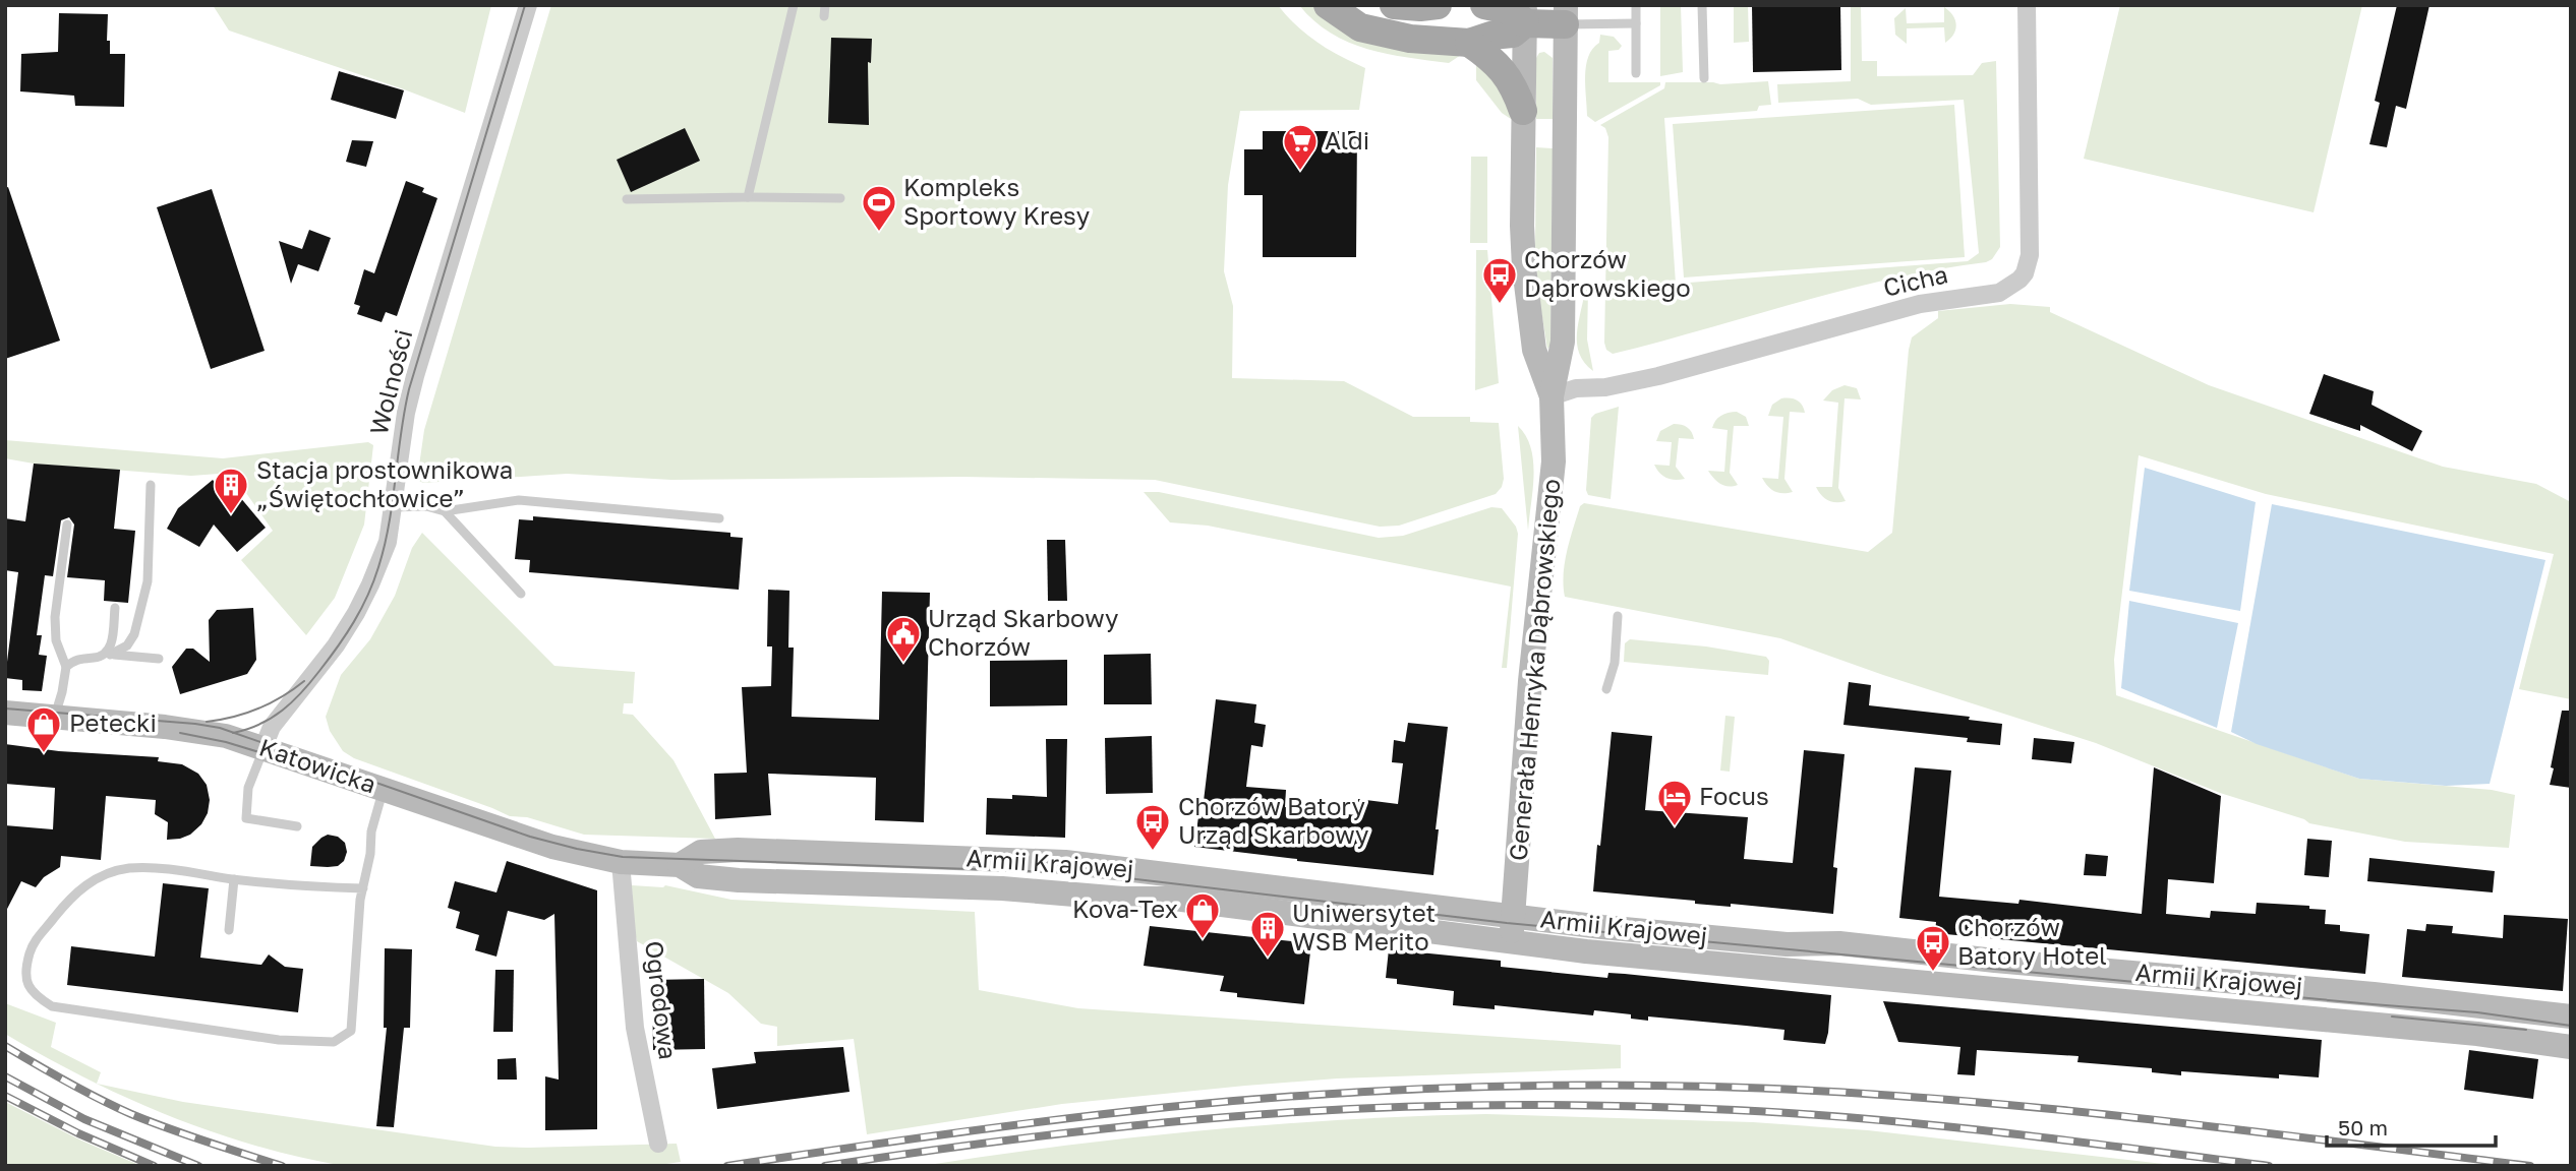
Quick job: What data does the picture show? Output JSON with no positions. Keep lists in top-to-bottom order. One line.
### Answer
{"streets":{"street":["Cicha","Wolności","Generała Henryka Dąbrowskiego","Katowicka","Armii Krajowej","Ogrodowa"]},"crossings":[["Cicha","Generała Henryka Dąbrowskiego"],["Wolności","Katowicka"],["Generała Henryka Dąbrowskiego","Armii Krajowej"],["Katowicka","Armii Krajowej"],["Katowicka","Ogrodowa"],["Armii Krajowej","Ogrodowa"]],"places":{"supermarket":["Aldi"],"sports":["Kompleks Sportowy Kresy"],"bus stop":["Chorzów Dąbrowskiego","Chorzów Batory Urząd Skarbowy","Chorzów Batory Hotel"],"building":["Stacja prostownikowa „Świętochłowice”","Uniwersytet WSB Merito"],"public building":["Urząd Skarbowy Chorzów"],"shop":["Petecki","Kova-Tex"],"hotel":["Focus"]},"scale_bar":"50 m"}
